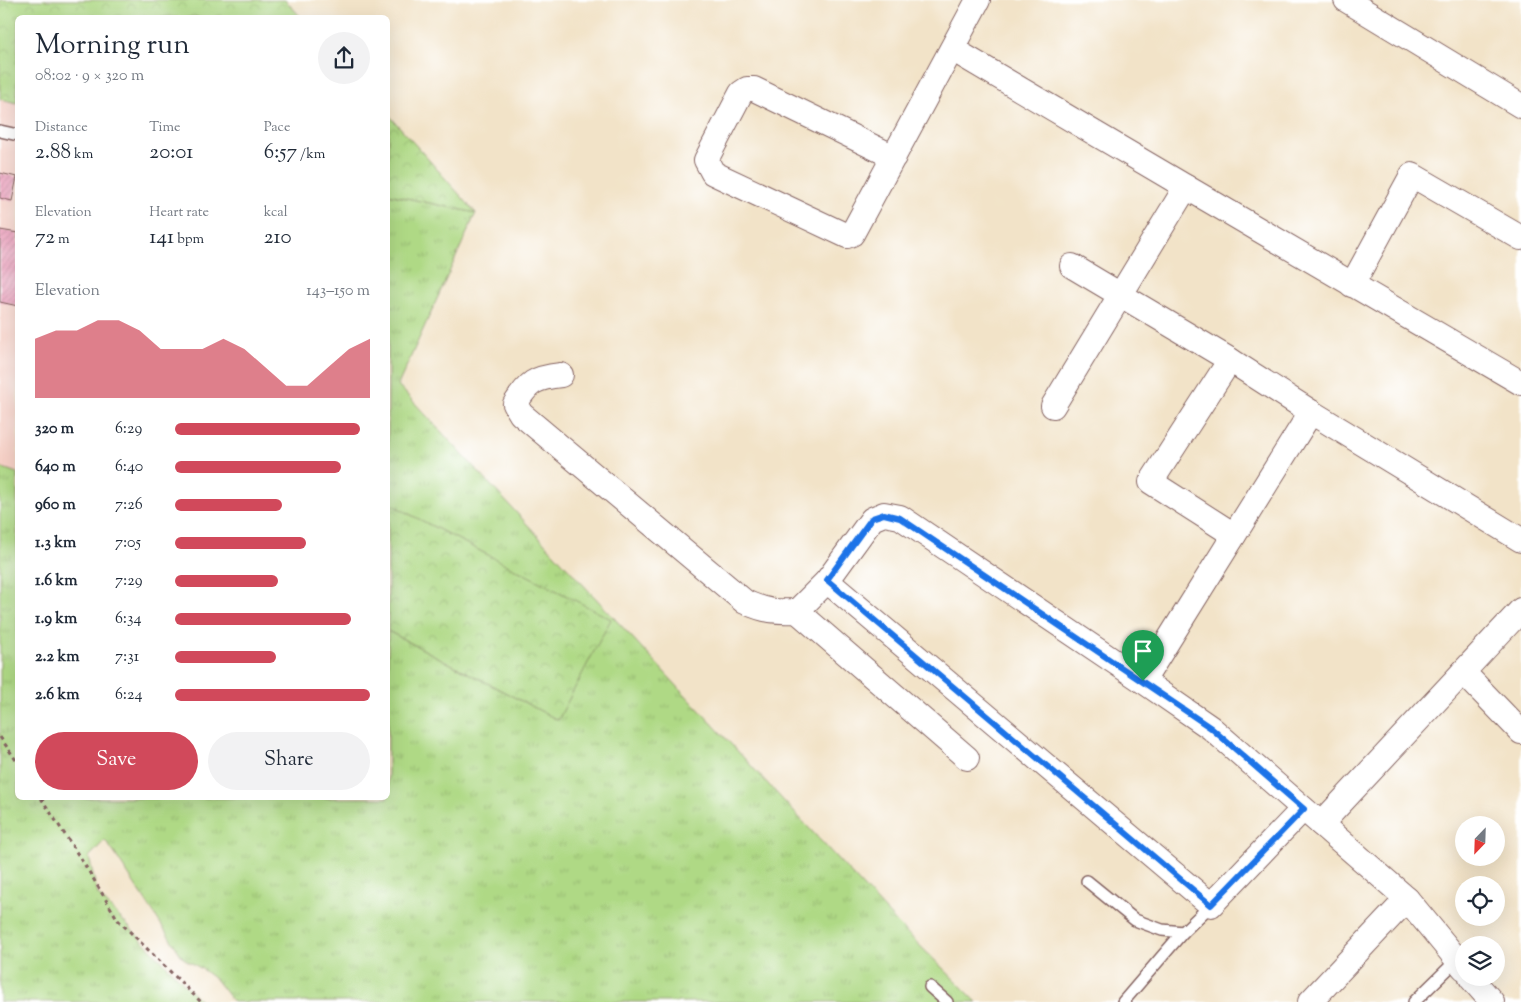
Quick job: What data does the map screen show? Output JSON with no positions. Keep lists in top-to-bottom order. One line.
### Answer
{"north":"bottom left","page":{"heading":["Morning run","08:02 · 9 × 320 m"],"stats":[["Distance","2.88 km"],["Time","20:01"],["Pace","6:57 /km"],["Elevation","72 m"],["Heart rate","141 bpm"],["kcal","210"]],"chart":["Elevation","143–150 m"],"list":[{"name":"320 m","note":"6:29"},{"name":"640 m","note":"6:40"},{"name":"960 m","note":"7:26"},{"name":"1.3 km","note":"7:05"},{"name":"1.6 km","note":"7:29"},{"name":"1.9 km","note":"6:34"},{"name":"2.2 km","note":"7:31"},{"name":"2.6 km","note":"6:24"}],"buttons":["Save","Share"]}}
